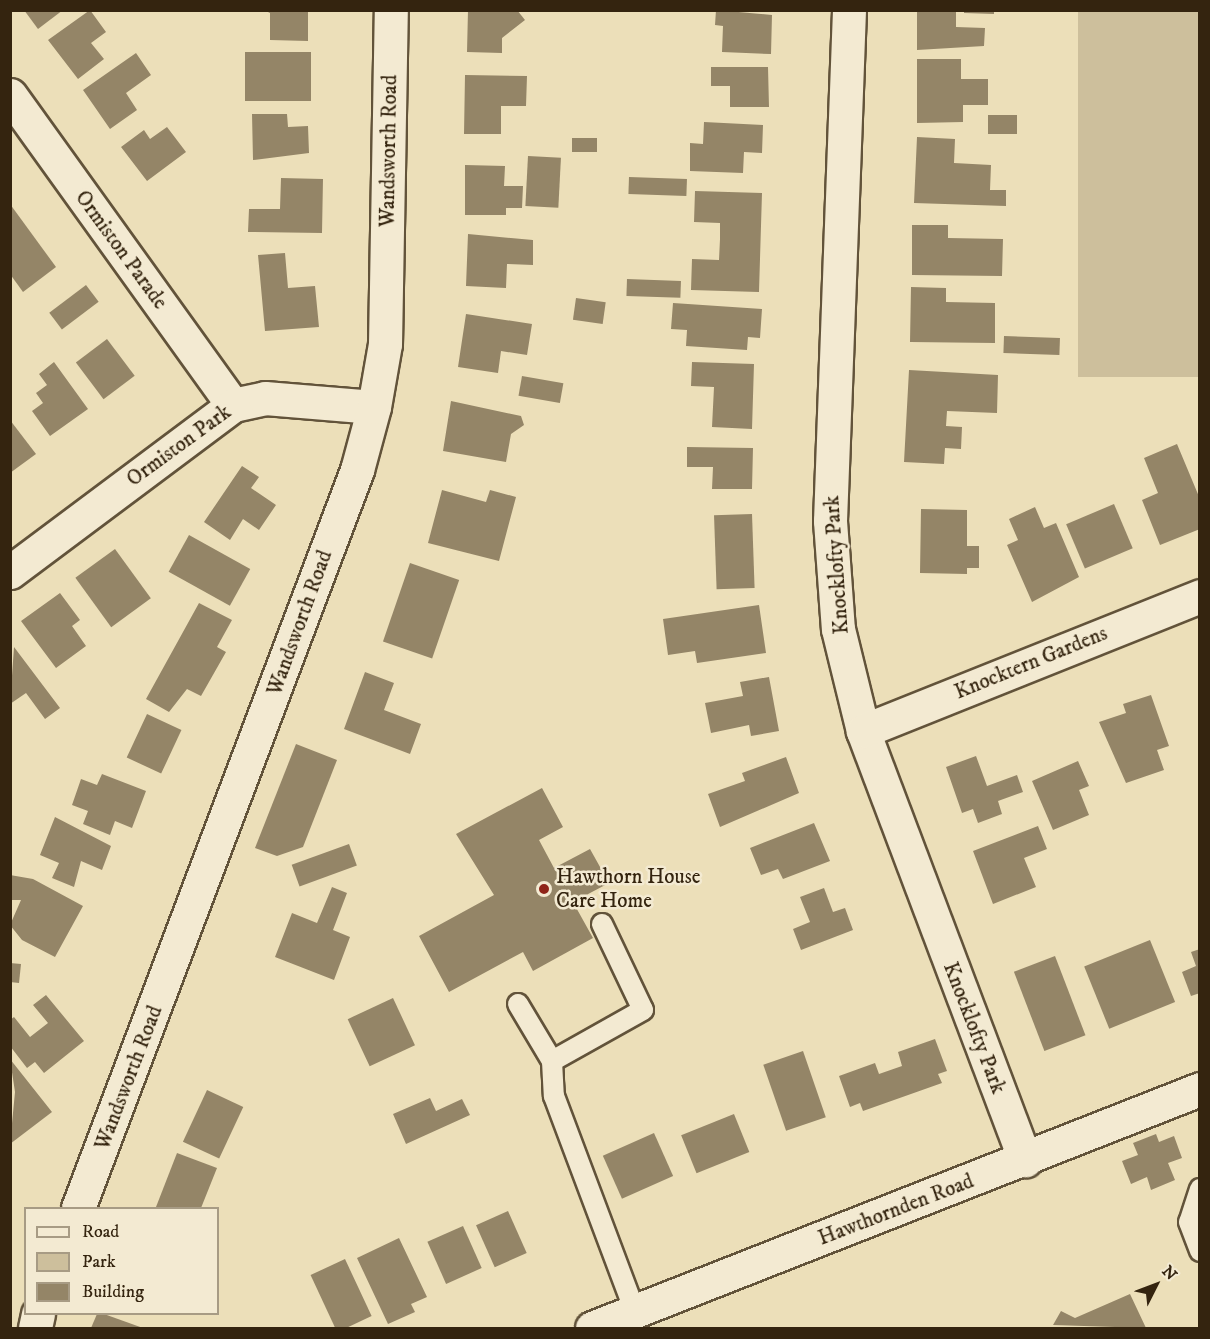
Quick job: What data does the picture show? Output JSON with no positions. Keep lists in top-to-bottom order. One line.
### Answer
{"streets":{"street":["Wandsworth Road","Ormiston Parade","Ormiston Park","Knocklofty Park","Knocktern Gardens","Hawthornden Road"]},"crossings":[["Wandsworth Road","Ormiston Park"],["Ormiston Parade","Ormiston Park"],["Knocklofty Park","Knocktern Gardens"],["Knocklofty Park","Hawthornden Road"]],"places":["Hawthorn House Care Home"],"legend":["Road","Park","Building"],"north":"top right"}
